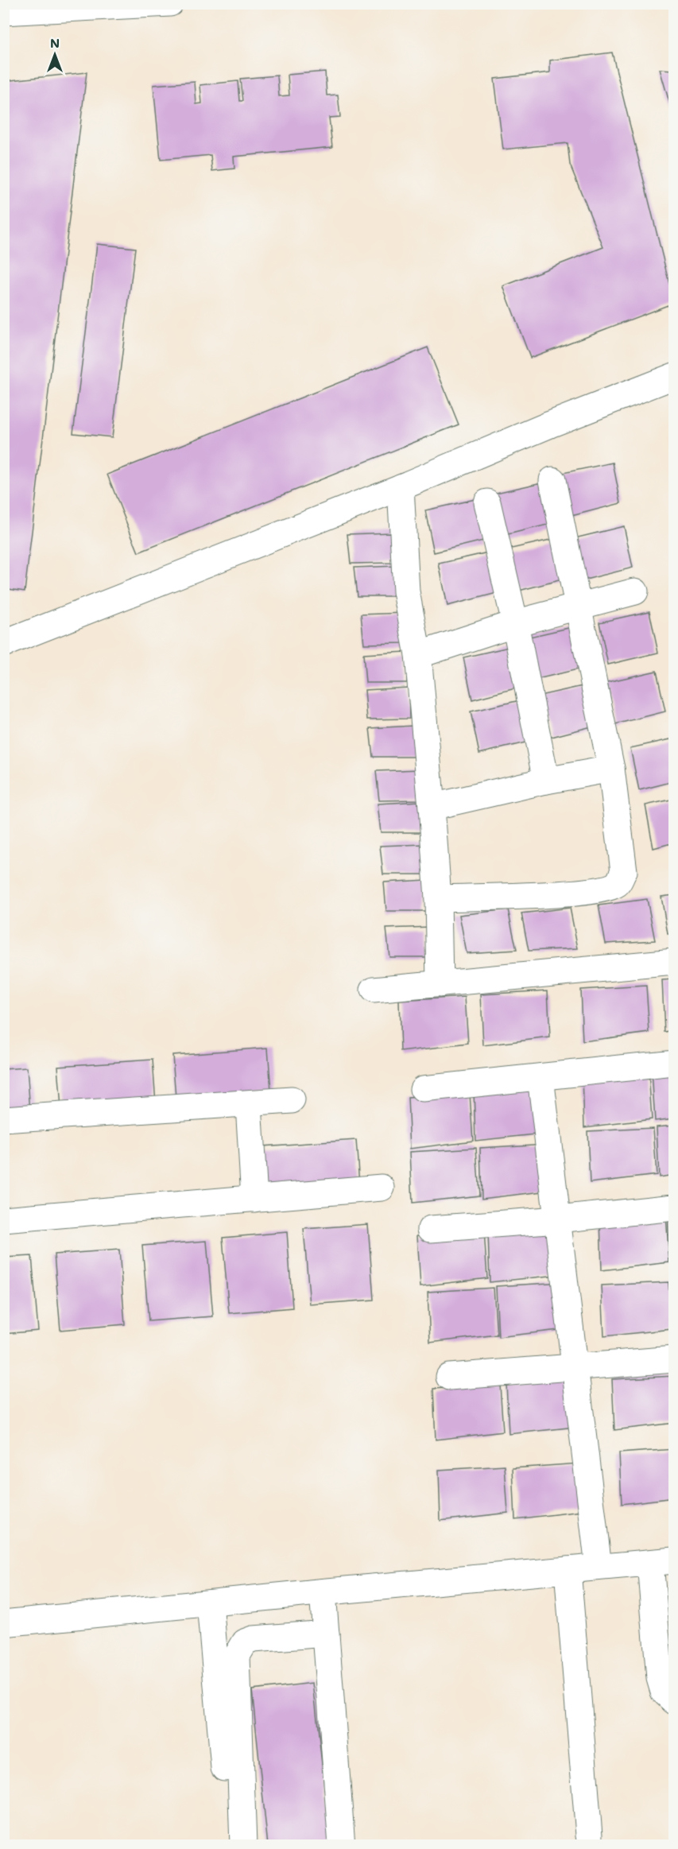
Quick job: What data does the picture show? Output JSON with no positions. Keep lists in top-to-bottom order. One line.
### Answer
{"north":"top"}
